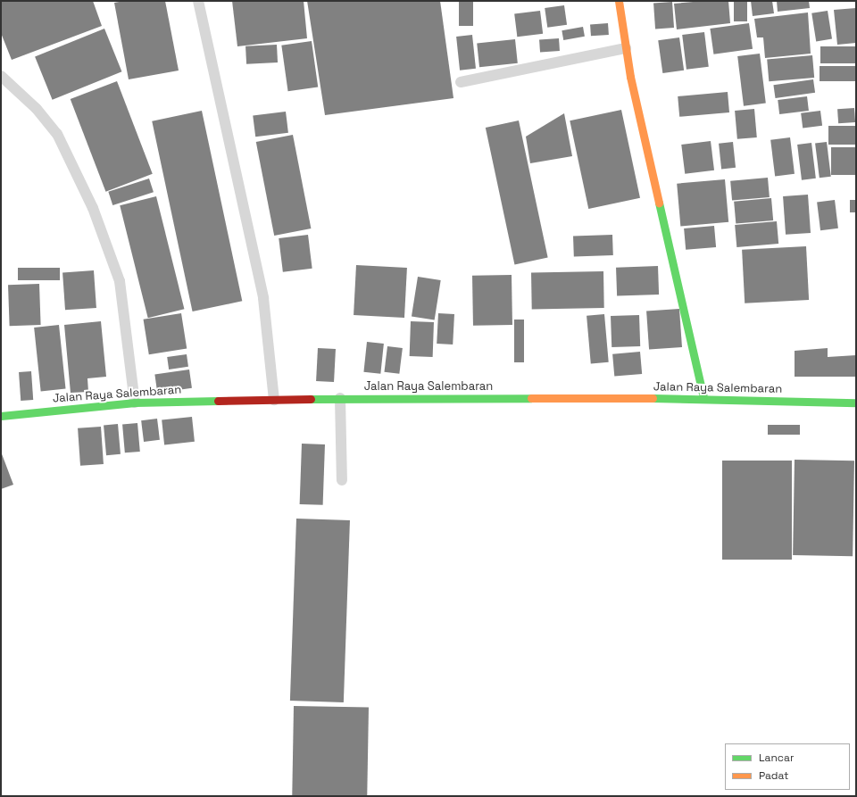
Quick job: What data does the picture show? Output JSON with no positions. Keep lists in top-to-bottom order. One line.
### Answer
{"streets":{"main road":["Jalan Raya Salembaran"]},"legend":["Lancar","Padat"]}
